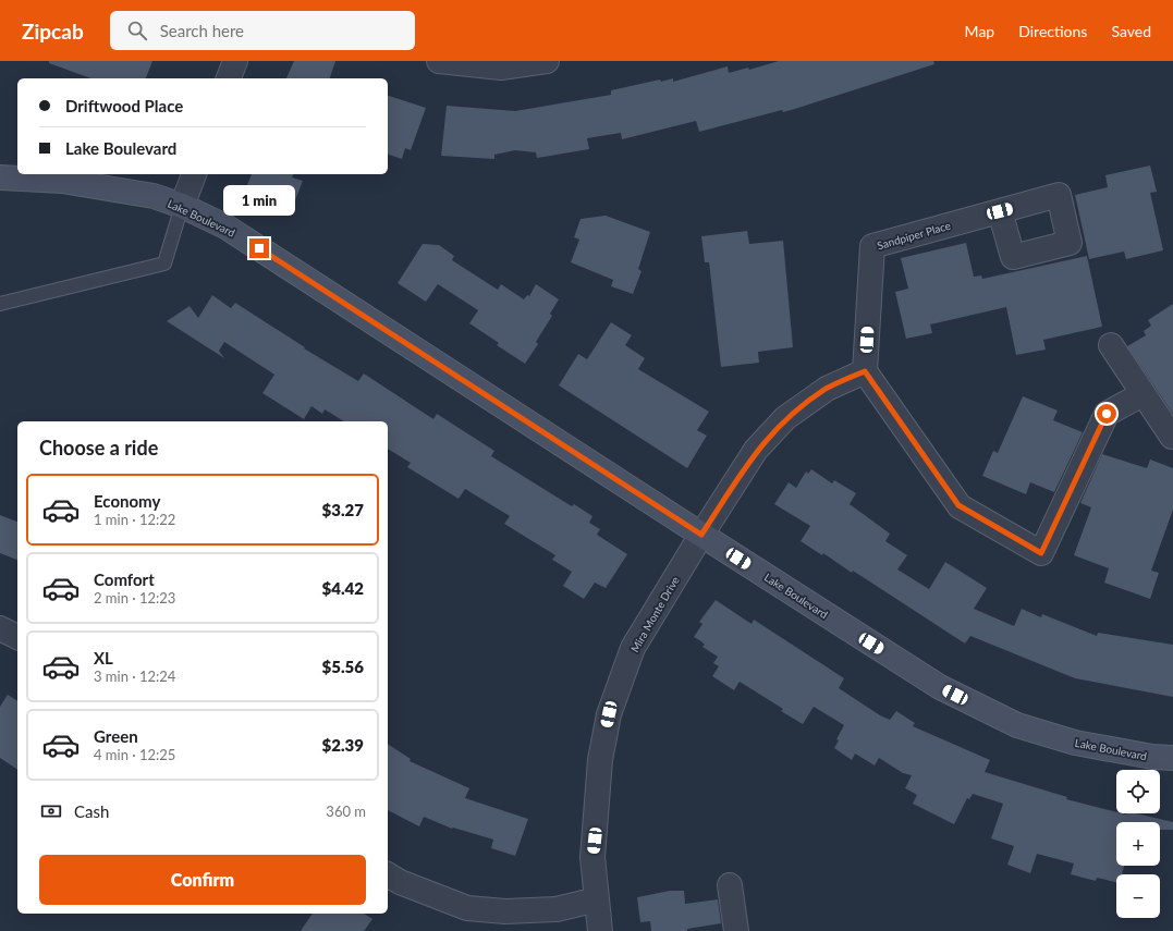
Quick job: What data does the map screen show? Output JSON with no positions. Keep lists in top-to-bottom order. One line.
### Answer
{"streets":{"main road":["Lake Boulevard"],"street":["Sandpiper Place","Mira Monte Drive"]},"crossings":[["Lake Boulevard","Mira Monte Drive"],["Sandpiper Place","Mira Monte Drive"]],"page":{"header":"Zipcab","search":"Search here","nav":["Map","Directions","Saved"],"banner":["Driftwood Place","Lake Boulevard"],"bubble":"1 min","heading":"Choose a ride","list":[{"name":"Economy","note":"1 min · 12:22","value":"$3.27"},{"name":"Comfort","note":"2 min · 12:23","value":"$4.42"},{"name":"XL","note":"3 min · 12:24","value":"$5.56"},{"name":"Green","note":"4 min · 12:25","value":"$2.39"}],"map_buttons":["+","−"],"pay":["Cash","360 m"],"buttons":"Confirm"}}
